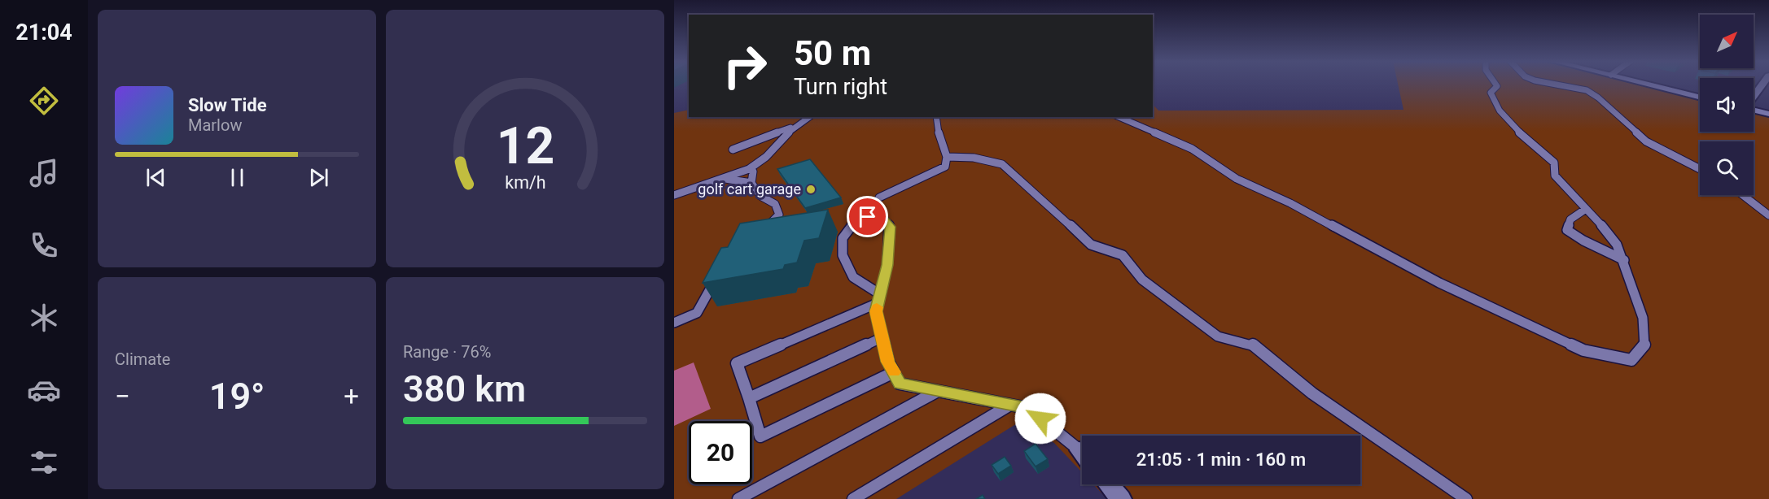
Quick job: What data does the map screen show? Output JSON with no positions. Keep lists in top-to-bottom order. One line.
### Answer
{"places":["golf cart garage"],"north":"top right","page":{"tabs":"21:04","turn":["50 m","Turn right"],"song":["Slow Tide","Marlow"],"tile":["Climate",["Range · 76%","380 km"]],"heat":["−","19°","+"],"limit":"20","trip":"21:05 · 1 min · 160 m","gauge":["12","km/h"]}}
